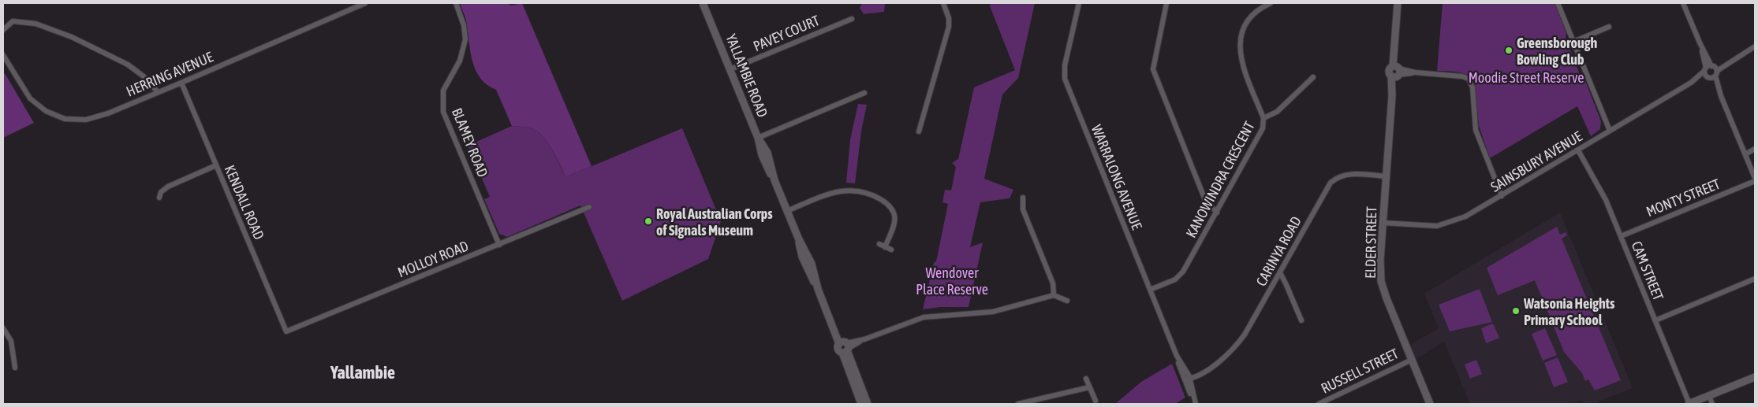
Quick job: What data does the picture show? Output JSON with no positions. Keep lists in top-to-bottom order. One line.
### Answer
{"streets":{"street":["PAVEY COURT","HERRING AVENUE","YALLAMBIE ROAD","BLAMEY ROAD","SAINSBURY AVENUE","WARRALONG AVENUE","KANOWINDRA CRESCENT","MONTY STREET","KENDALL ROAD","ELDER STREET","CARINYA ROAD","MOLLOY ROAD","CAM STREET","RUSSELL STREET"]},"crossings":[["PAVEY COURT","YALLAMBIE ROAD"],["HERRING AVENUE","KENDALL ROAD"],["BLAMEY ROAD","MOLLOY ROAD"],["SAINSBURY AVENUE","ELDER STREET"],["SAINSBURY AVENUE","CAM STREET"],["WARRALONG AVENUE","KANOWINDRA CRESCENT"],["WARRALONG AVENUE","CARINYA ROAD"],["MONTY STREET","CAM STREET"],["KENDALL ROAD","MOLLOY ROAD"],["ELDER STREET","CARINYA ROAD"],["ELDER STREET","RUSSELL STREET"]],"districts":["Yallambie"],"parks":["Moodie Street Reserve","Wendover Place Reserve"],"places":["Greensborough Bowling Club","Royal Australian Corps of Signals Museum","Watsonia Heights Primary School"]}
